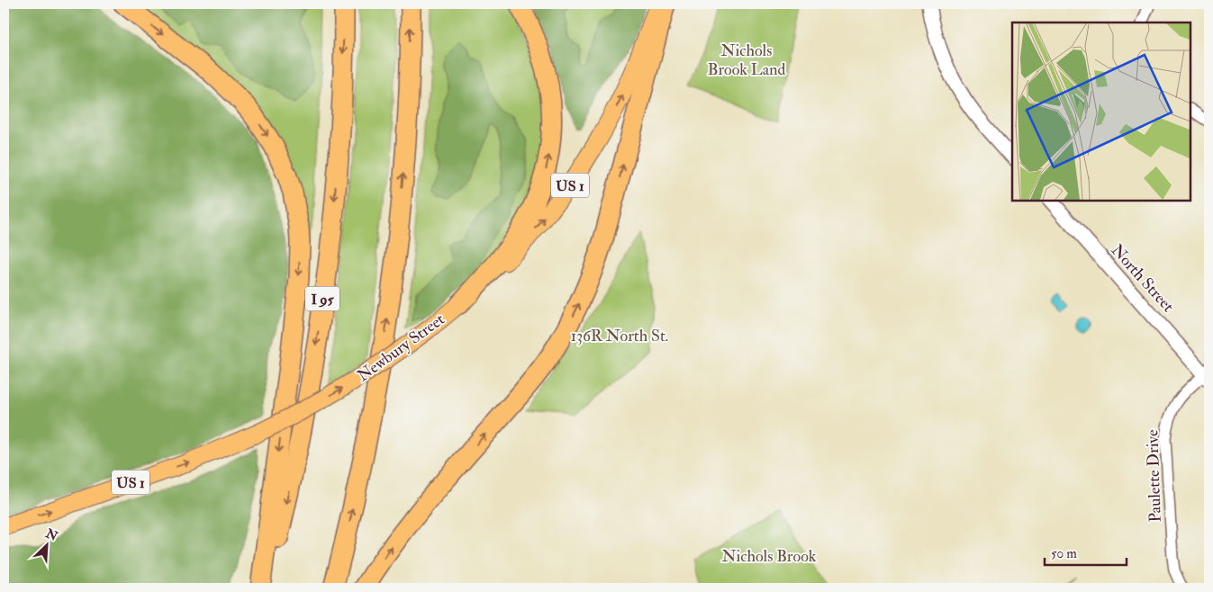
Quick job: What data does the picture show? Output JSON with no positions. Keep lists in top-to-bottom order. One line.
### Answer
{"streets":{"highway":["I 95"],"main road":["US 1","Newbury Street"],"street":["North Street","Paulette Drive"]},"crossings":[["North Street","Paulette Drive"]],"one_way":["Newbury Street"],"parks":["Nichols Brook Land","136R North St.","Nichols Brook"],"scale_bar":"50 m","north":"top right"}
